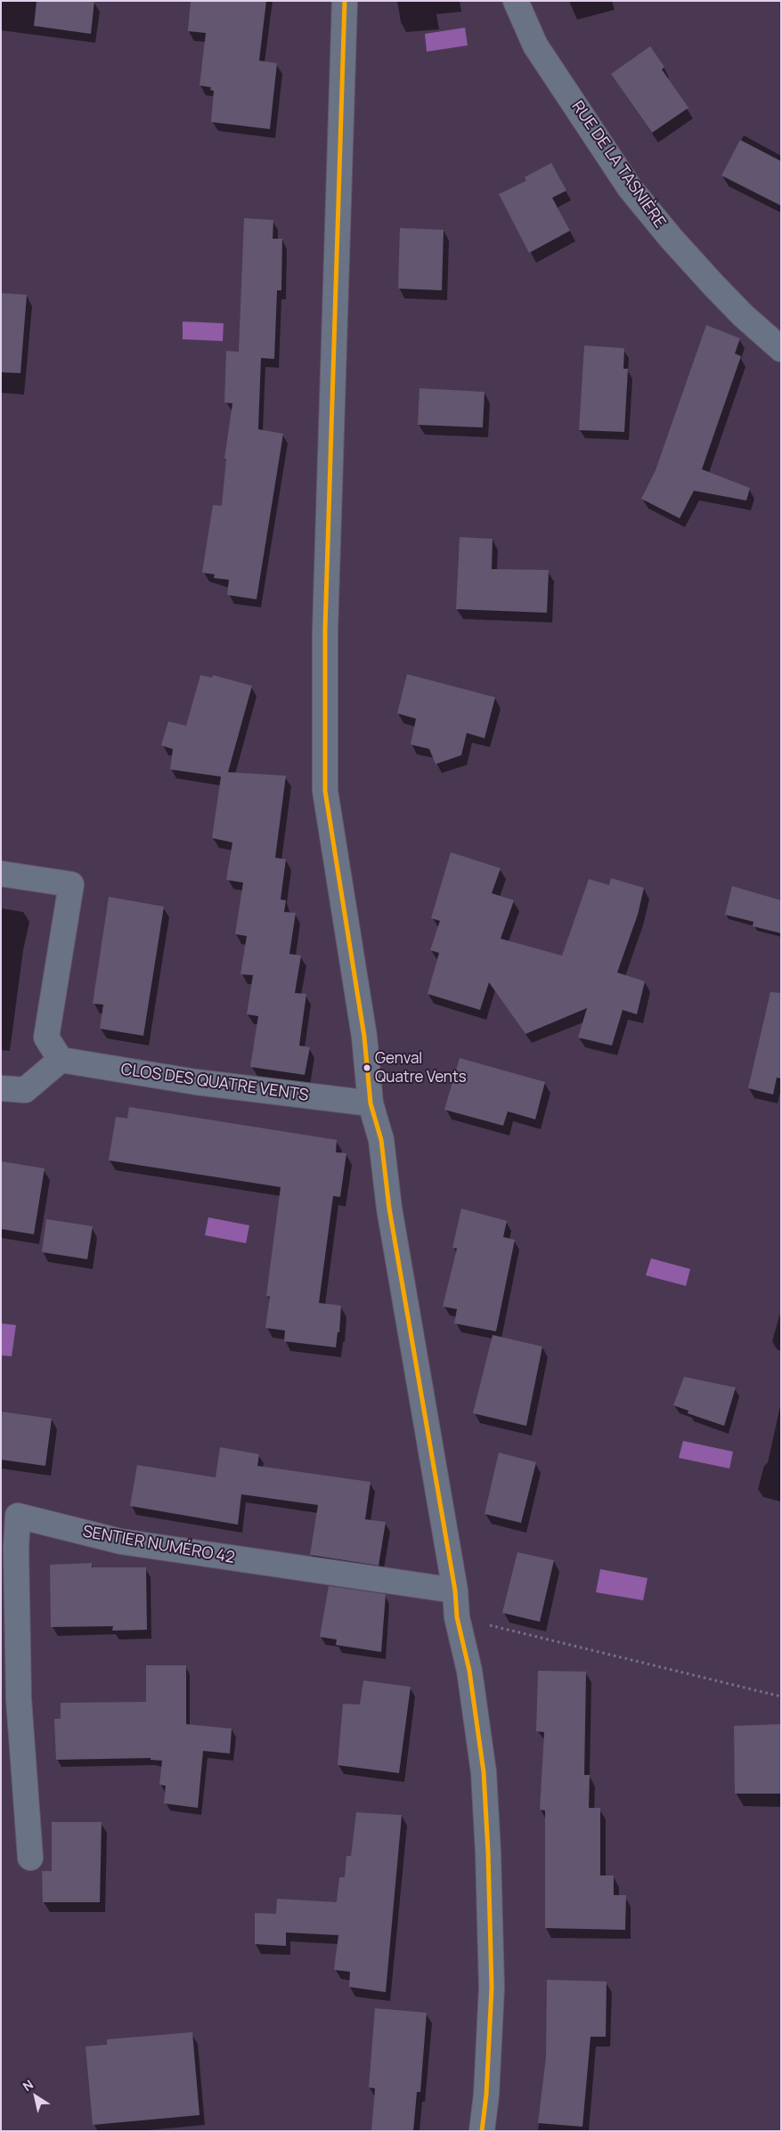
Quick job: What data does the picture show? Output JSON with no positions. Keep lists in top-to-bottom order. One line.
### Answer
{"streets":{"street":["RUE DE LA TASNIÈRE","CLOS DES QUATRE VENTS","SENTIER NUMÉRO 42"]},"places":["Genval Quatre Vents"],"north":"top left"}
